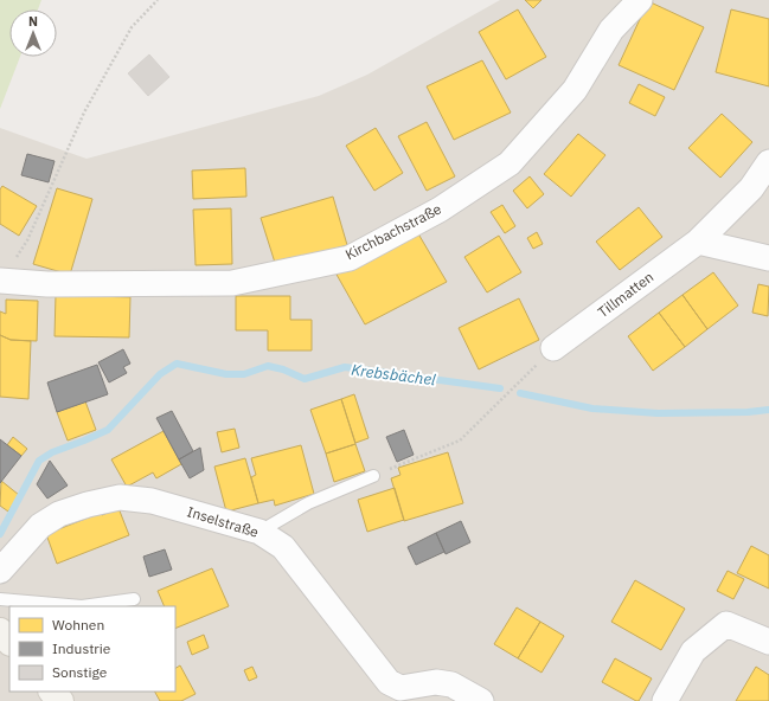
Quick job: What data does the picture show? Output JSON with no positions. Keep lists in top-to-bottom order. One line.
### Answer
{"streets":{"street":["Kirchbachstraße","Tillmatten","Inselstraße"]},"water":["Krebsbächel"],"legend":["Wohnen","Industrie","Sonstige"],"north":"top"}
